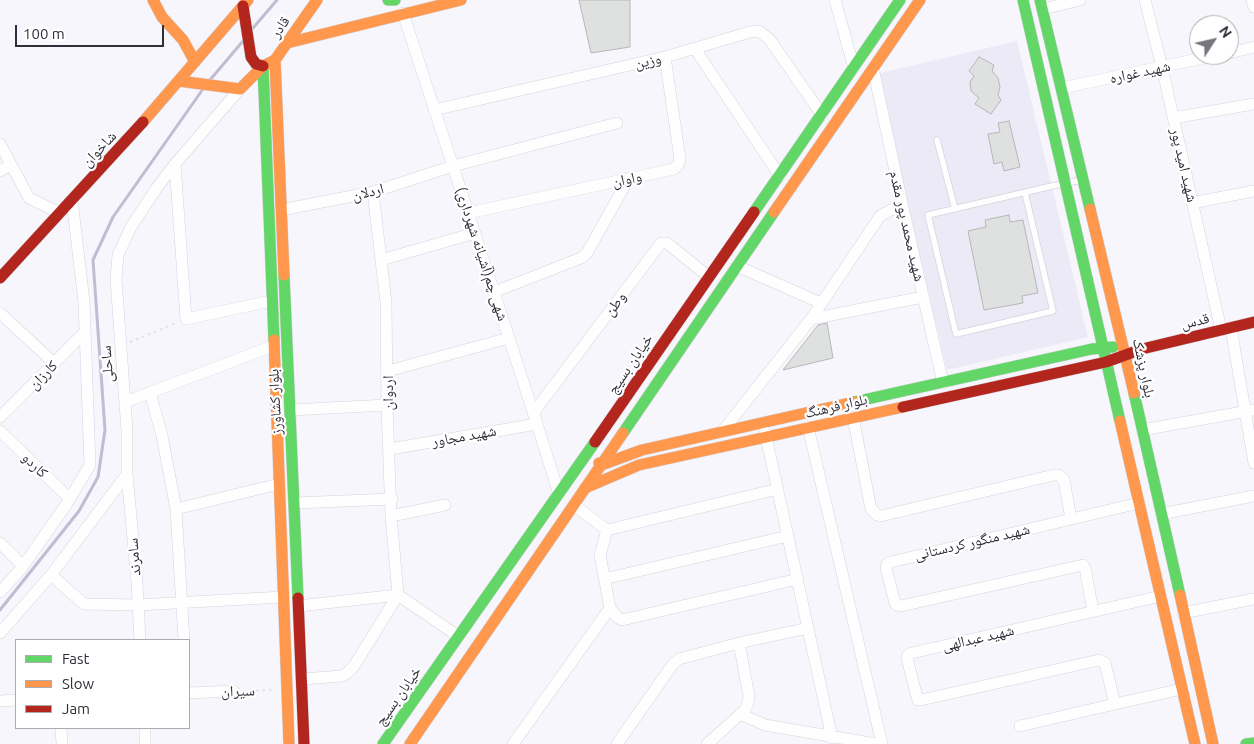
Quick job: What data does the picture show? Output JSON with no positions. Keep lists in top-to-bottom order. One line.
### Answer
{"streets":{"main road":["قادر","شاخوان","قدس","خیابان بسیج","بلوار پزشک","بلوار کشاورز","بلوار فرهنگ"],"street":["وزین","شهید غواره","شهید امید پور","واوان","اردلان","شهید محمد پور مقدم","شهی چم(آشیانه شهرداری)","وطن","ساحلی","کارزان","اردوان","شهید مجاور","کاردو","شهید منگور کردستانی","سامرند","شهید عبدالهی","سیران"]},"crossings":[["قادر","ساحلی"],["قادر","بلوار کشاورز"],["وزین","واوان"],["وزین","شهی چم(آشیانه شهرداری)"],["وزین","خیابان بسیج"],["شهید غواره","شهید امید پور"],["شهید غواره","بلوار پزشک"],["شاخوان","ساحلی"],["شهید امید پور","قدس"],["واوان","شهی چم(آشیانه شهرداری)"],["اردلان","شهی چم(آشیانه شهرداری)"],["اردلان","اردوان"],["اردلان","بلوار کشاورز"],["شهید محمد پور مقدم","بلوار فرهنگ"],["شهی چم(آشیانه شهرداری)","وطن"],["شهی چم(آشیانه شهرداری)","خیابان بسیج"],["شهی چم(آشیانه شهرداری)","شهید مجاور"],["وطن","خیابان بسیج"],["وطن","شهید مجاور"],["قدس","بلوار پزشک"],["قدس","بلوار فرهنگ"],["ساحلی","کارزان"],["ساحلی","کاردو"],["ساحلی","سامرند"],["بلوار پزشک","بلوار فرهنگ"],["اردوان","شهید مجاور"],["بلوار کشاورز","سیران"],["شهید منگور کردستانی","شهید عبدالهی"]],"legend":["Fast","Slow","Jam"],"scale_bar":"100 m","north":"top right"}
